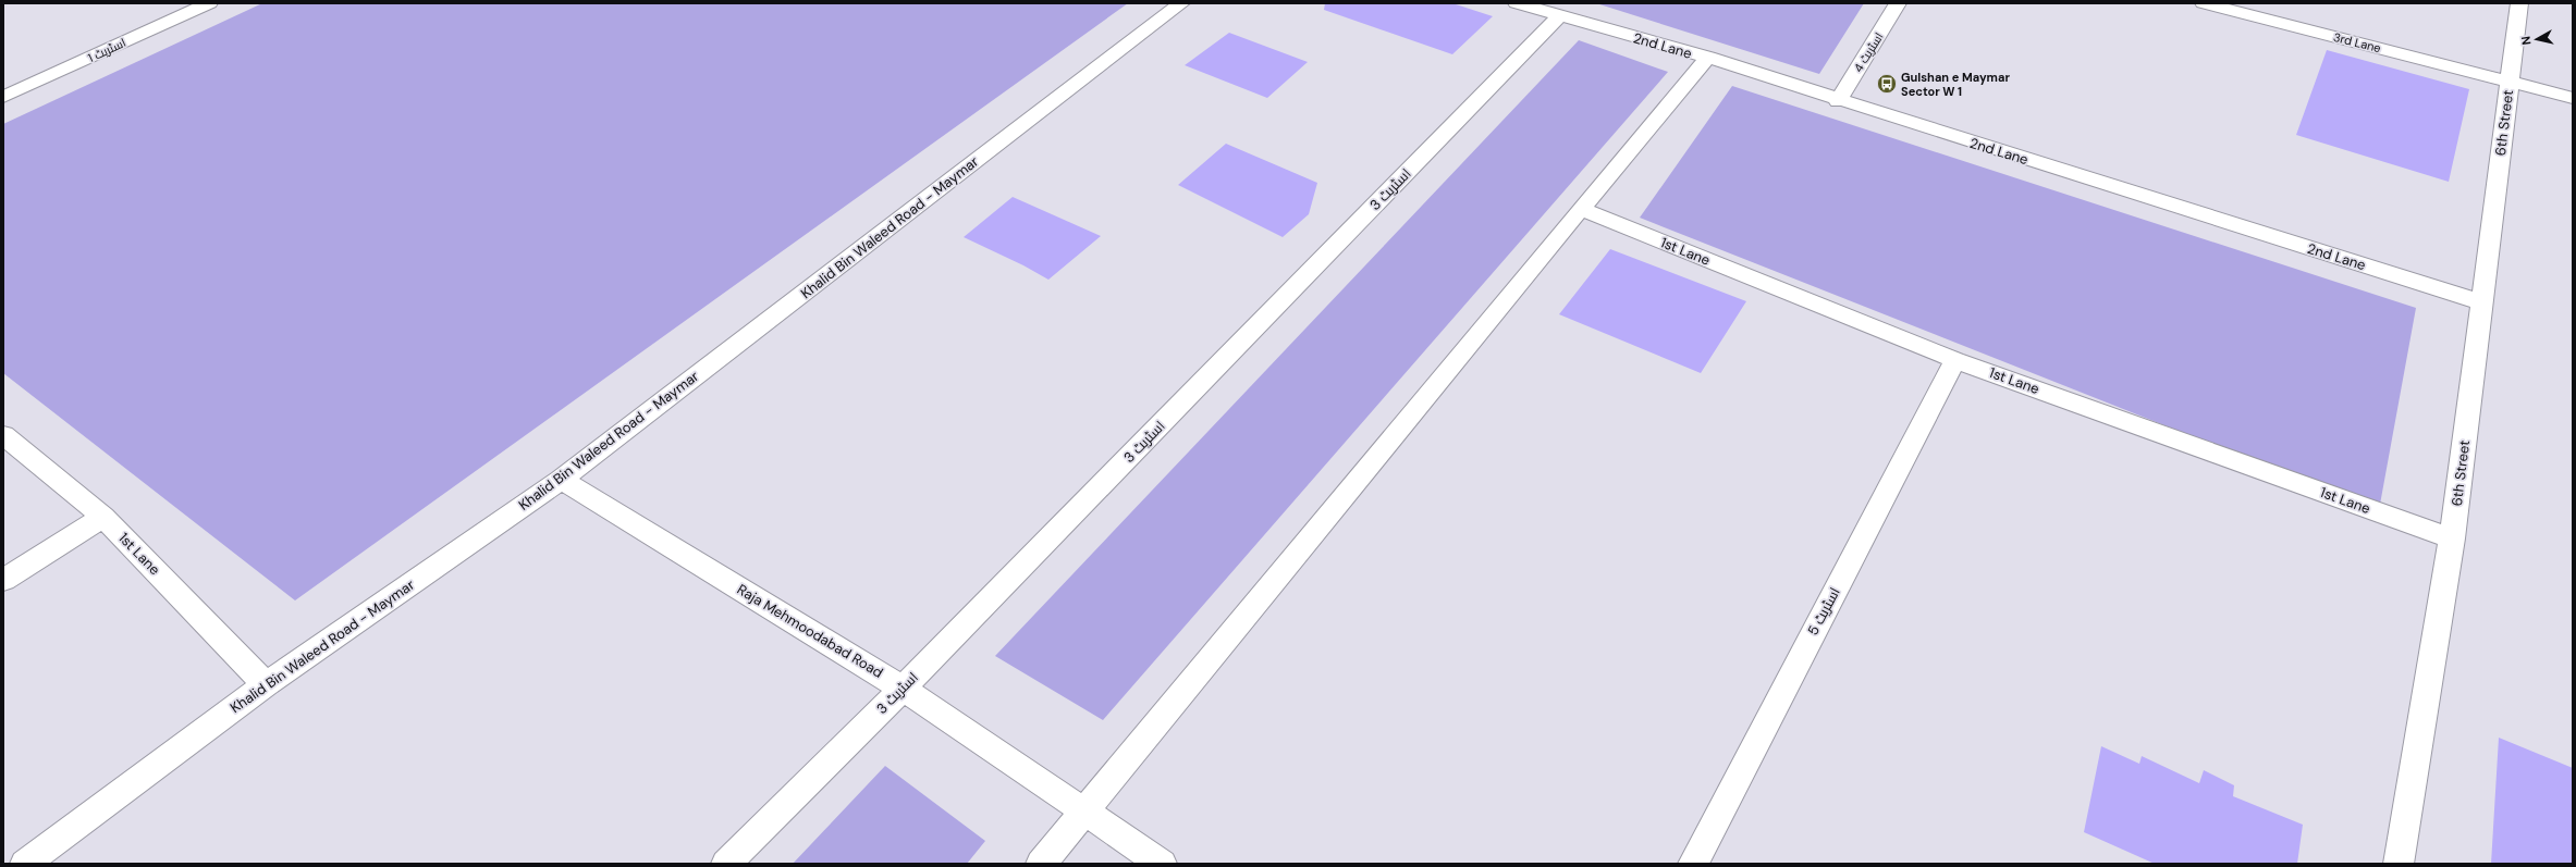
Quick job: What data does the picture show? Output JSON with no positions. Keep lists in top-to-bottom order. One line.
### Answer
{"streets":{"street":["3rd Lane","2nd Lane","اسٹریٹ 1","اسٹریٹ 4","6th Street","اسٹریٹ 3","Khalid Bin Waleed Road - Maymar","1st Lane","اسٹریٹ 5","Raja Mehmoodabad Road"]},"crossings":[["3rd Lane","6th Street"],["2nd Lane","اسٹریٹ 4"],["2nd Lane","6th Street"],["2nd Lane","اسٹریٹ 3"],["6th Street","1st Lane"],["اسٹریٹ 3","Raja Mehmoodabad Road"],["Khalid Bin Waleed Road - Maymar","1st Lane"],["Khalid Bin Waleed Road - Maymar","Raja Mehmoodabad Road"],["1st Lane","اسٹریٹ 5"]],"places":{"bus stop":["Gulshan e Maymar Sector W 1"]},"north":"left"}
